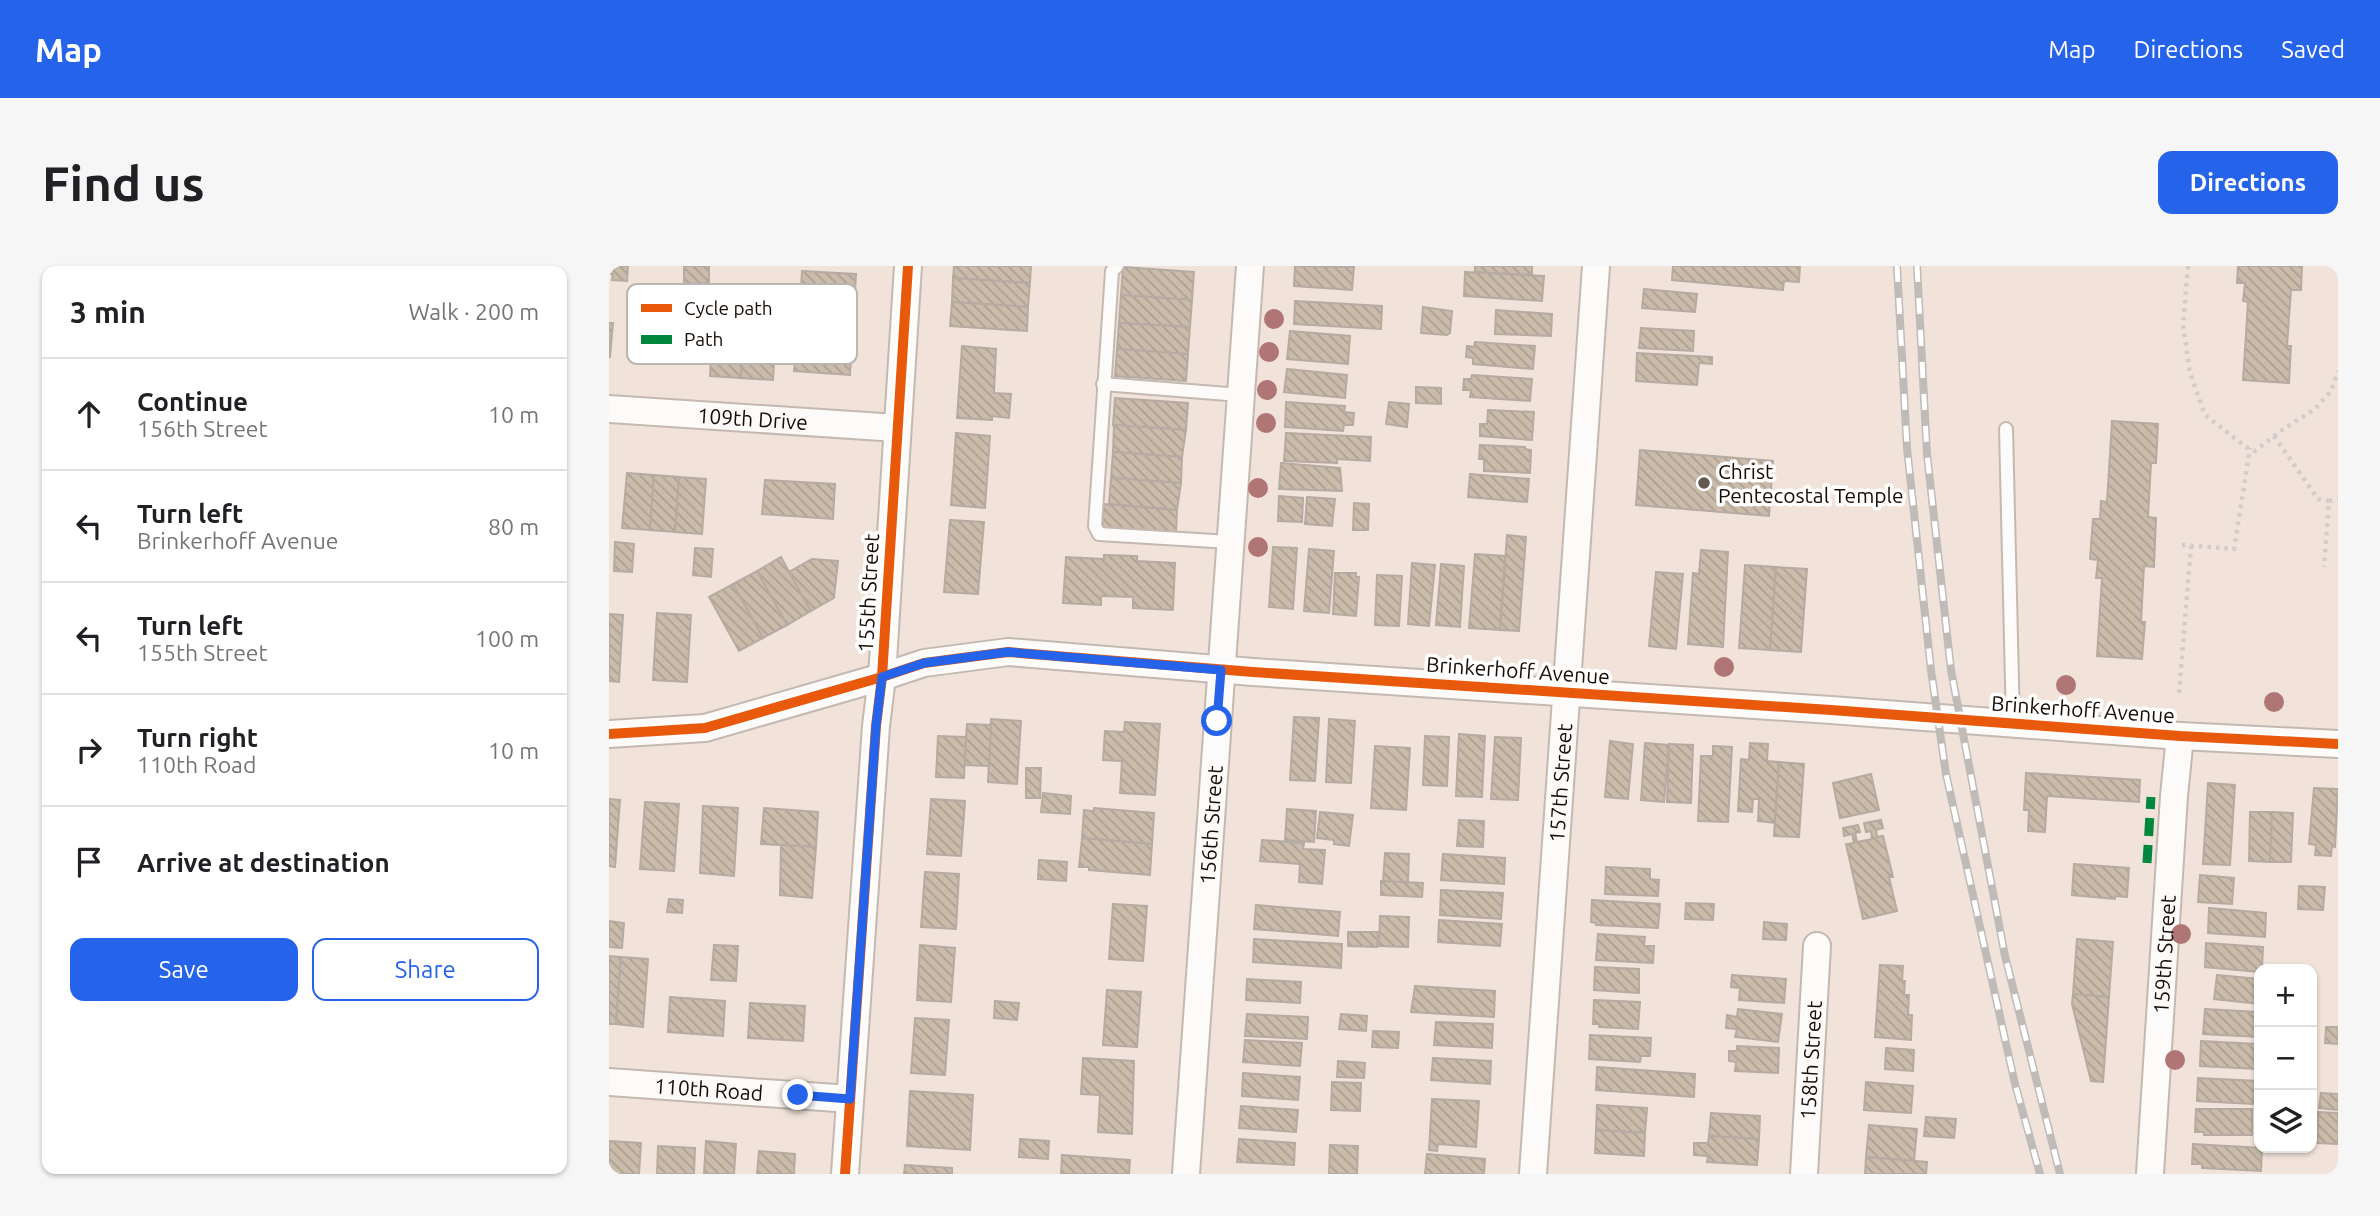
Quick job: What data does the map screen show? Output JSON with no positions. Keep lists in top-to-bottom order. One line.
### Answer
{"streets":{"street":["109th Drive","155th Street","Brinkerhoff Avenue","157th Street","156th Street","159th Street","158th Street","110th Road"]},"crossings":[["109th Drive","155th Street"],["155th Street","Brinkerhoff Avenue"],["155th Street","110th Road"],["Brinkerhoff Avenue","157th Street"],["Brinkerhoff Avenue","156th Street"],["Brinkerhoff Avenue","159th Street"]],"places":["Christ Pentecostal Temple"],"legend":["Cycle path","Path"],"page":{"header":"Map","nav":["Map","Directions","Saved"],"buttons":["Directions",["Save","Share"]],"title":"Find us","heading":["3 min","Walk · 200 m"],"list":[["Continue","156th Street","10 m"],["Turn left","Brinkerhoff Avenue","80 m"],["Turn left","155th Street","100 m"],["Turn right","110th Road","10 m"],"Arrive at destination"],"map_buttons":["+","−"]}}
